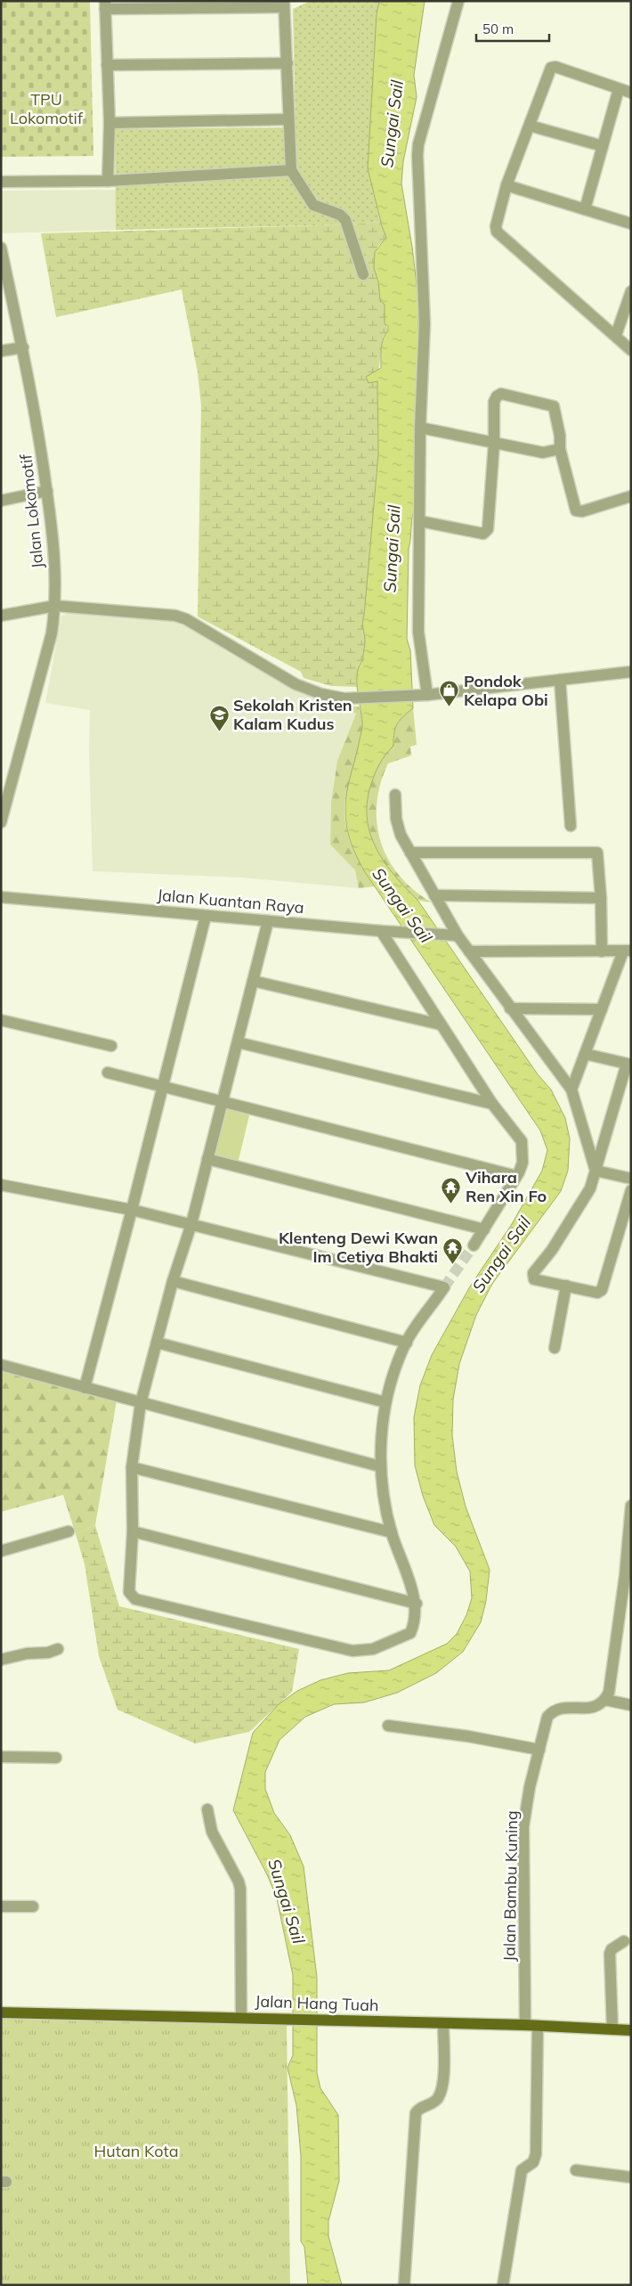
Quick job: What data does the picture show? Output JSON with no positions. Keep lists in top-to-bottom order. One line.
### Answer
{"streets":{"main road":["Jalan Hang Tuah"],"street":["Jalan Lokomotif","Jalan Kuantan Raya","Jalan Bambu Kuning"]},"crossings":[["Jalan Bambu Kuning","Jalan Hang Tuah"]],"water":["Sungai Sail"],"parks":["TPU Lokomotif","Hutan Kota"],"places":{"shop":["Pondok Kelapa Obi"],"school or university":["Sekolah Kristen Kalam Kudus"],"temple":["Vihara Ren Xin Fo","Klenteng Dewi Kwan Im Cetiya Bhakti"]},"scale_bar":"50 m"}
